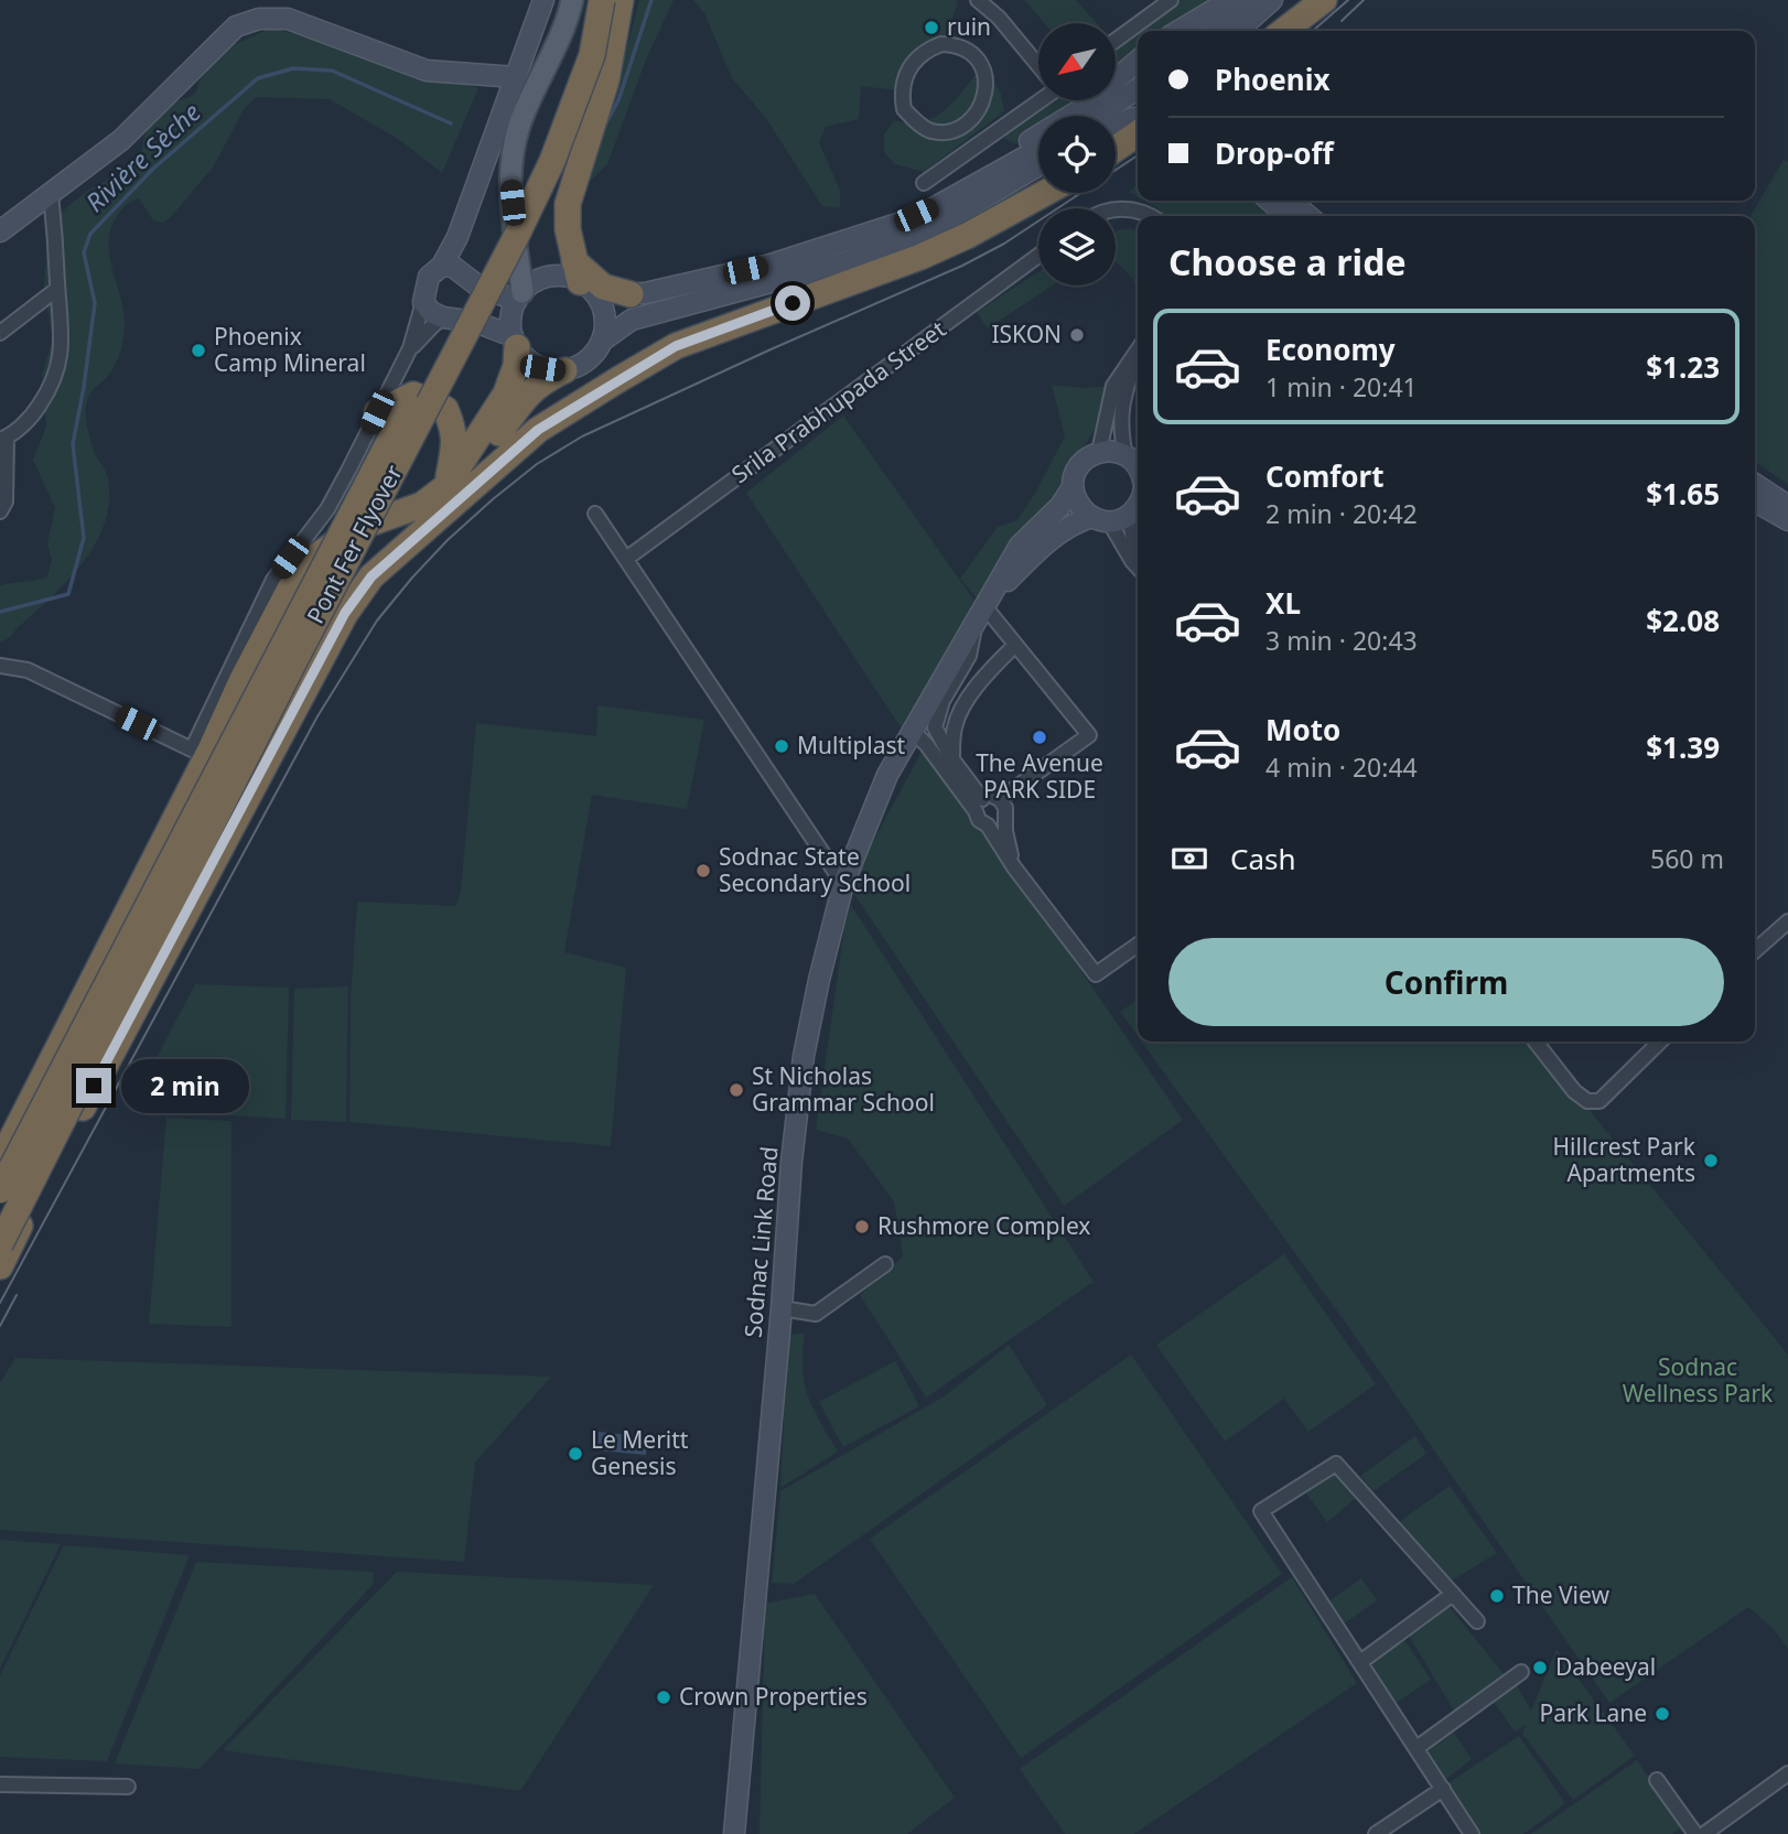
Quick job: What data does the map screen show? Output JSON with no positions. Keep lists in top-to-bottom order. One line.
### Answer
{"streets":{"highway":["Pont Fer Flyover"],"main road":["Sodnac Link Road"],"street":["Srila Prabhupada Street"]},"water":["Rivière Sèche"],"parks":["Sodnac Wellness Park"],"places":["ruin","ISKON","Phoenix Camp Mineral","The Avenue PARK SIDE","Multiplast","Sodnac State Secondary School","St Nicholas Grammar School","Hillcrest Park Apartments","Rushmore Complex","Le Meritt Genesis","The View","Dabeeyal","Crown Properties","Park Lane"],"north":"bottom left","page":{"banner":["Phoenix","Drop-off"],"heading":"Choose a ride","list":[{"name":"Economy","note":"1 min · 20:41","value":"$1.23"},{"name":"Comfort","note":"2 min · 20:42","value":"$1.65"},{"name":"XL","note":"3 min · 20:43","value":"$2.08"},{"name":"Moto","note":"4 min · 20:44","value":"$1.39"}],"pay":["Cash","560 m"],"buttons":"Confirm","bubble":"2 min"}}
